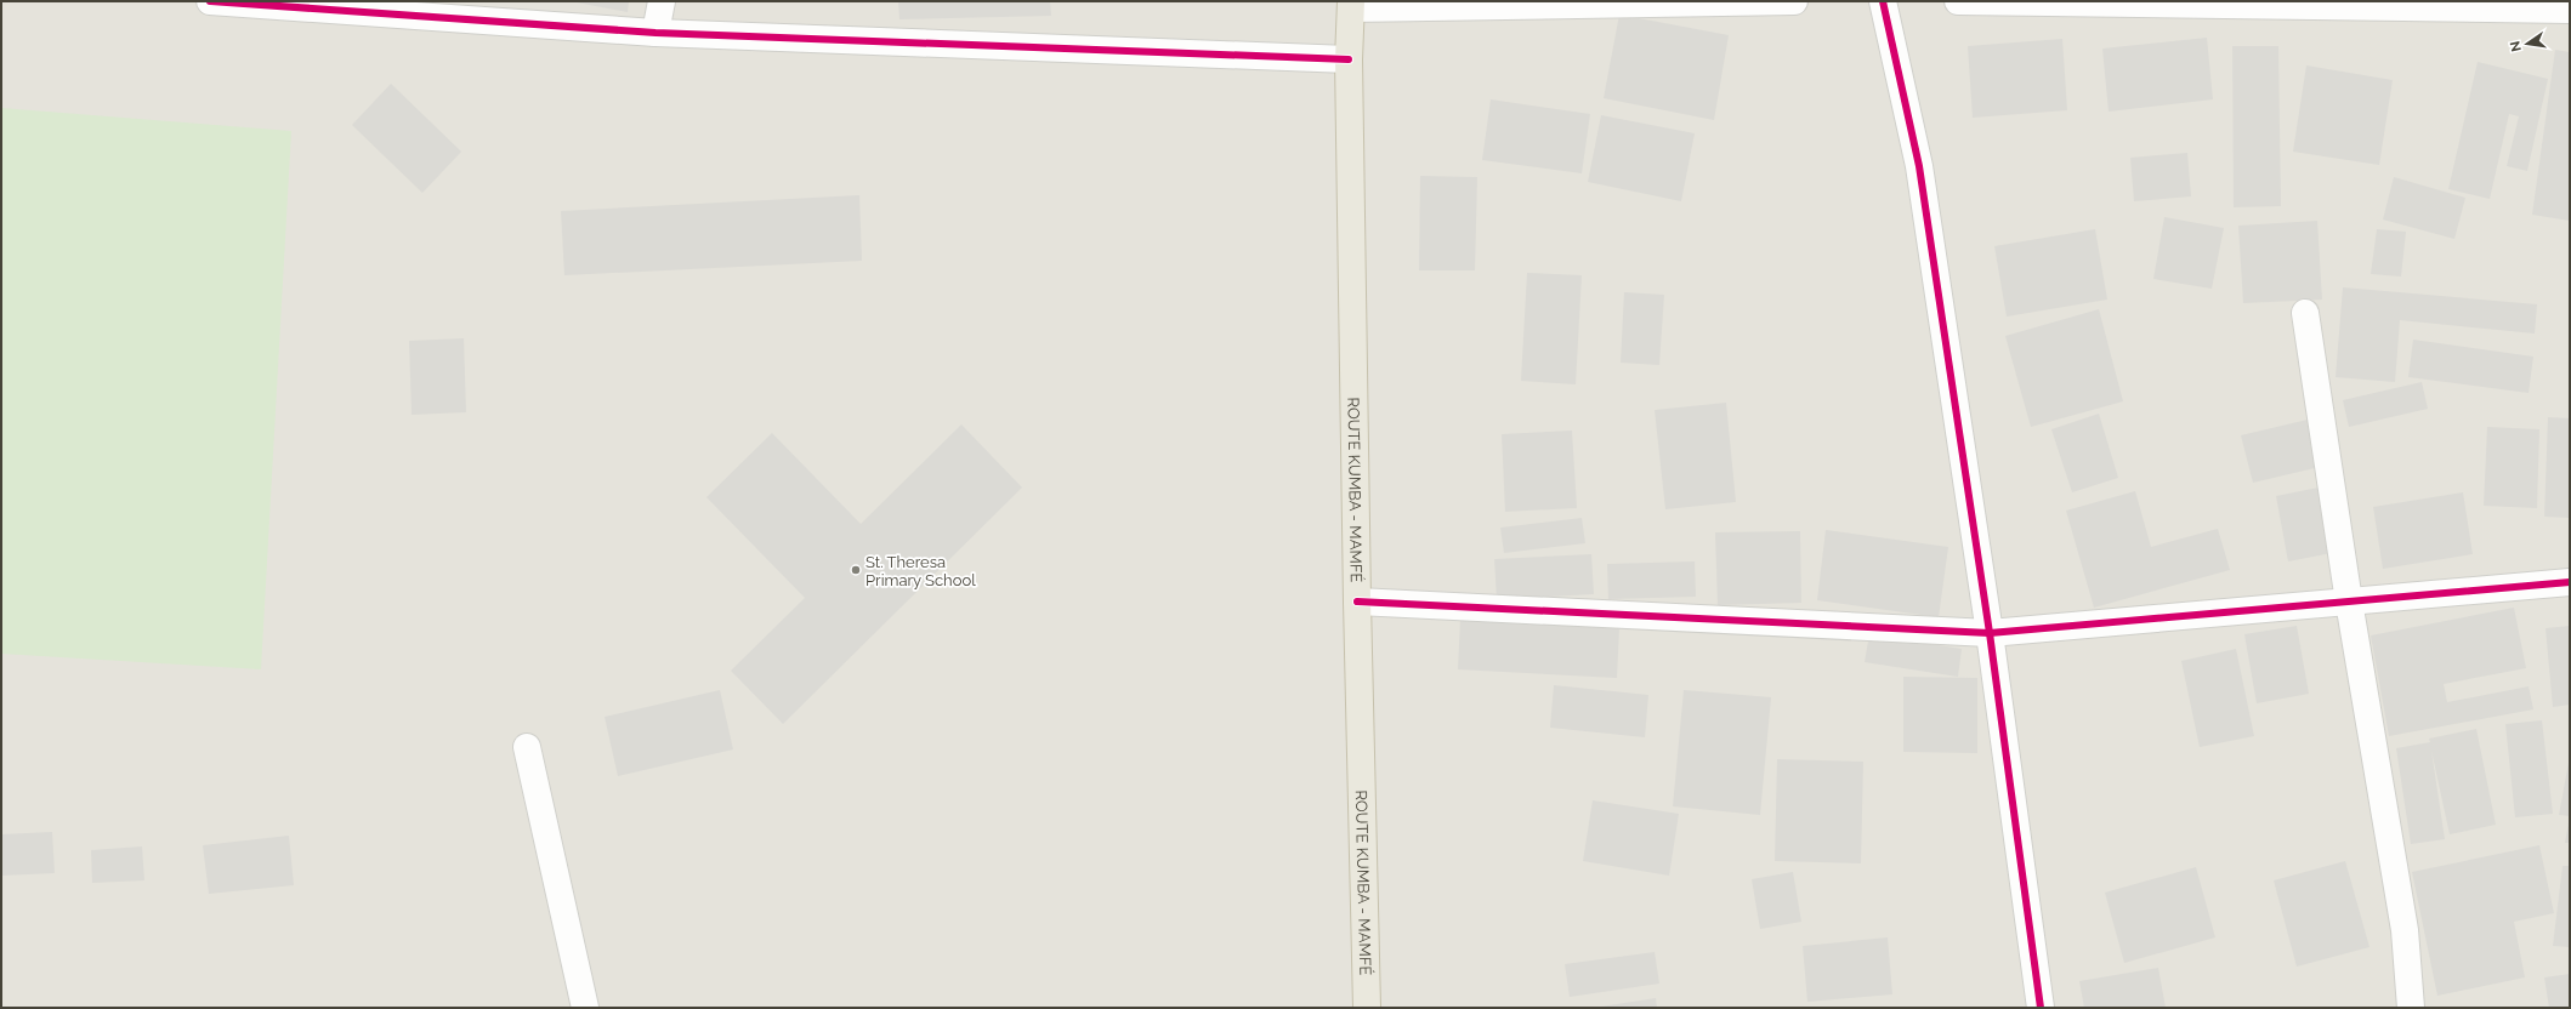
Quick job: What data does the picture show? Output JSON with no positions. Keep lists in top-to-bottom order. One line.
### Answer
{"streets":{"highway":["ROUTE KUMBA - MAMFÉ"]},"places":["St. Theresa Primary School"],"north":"left"}
